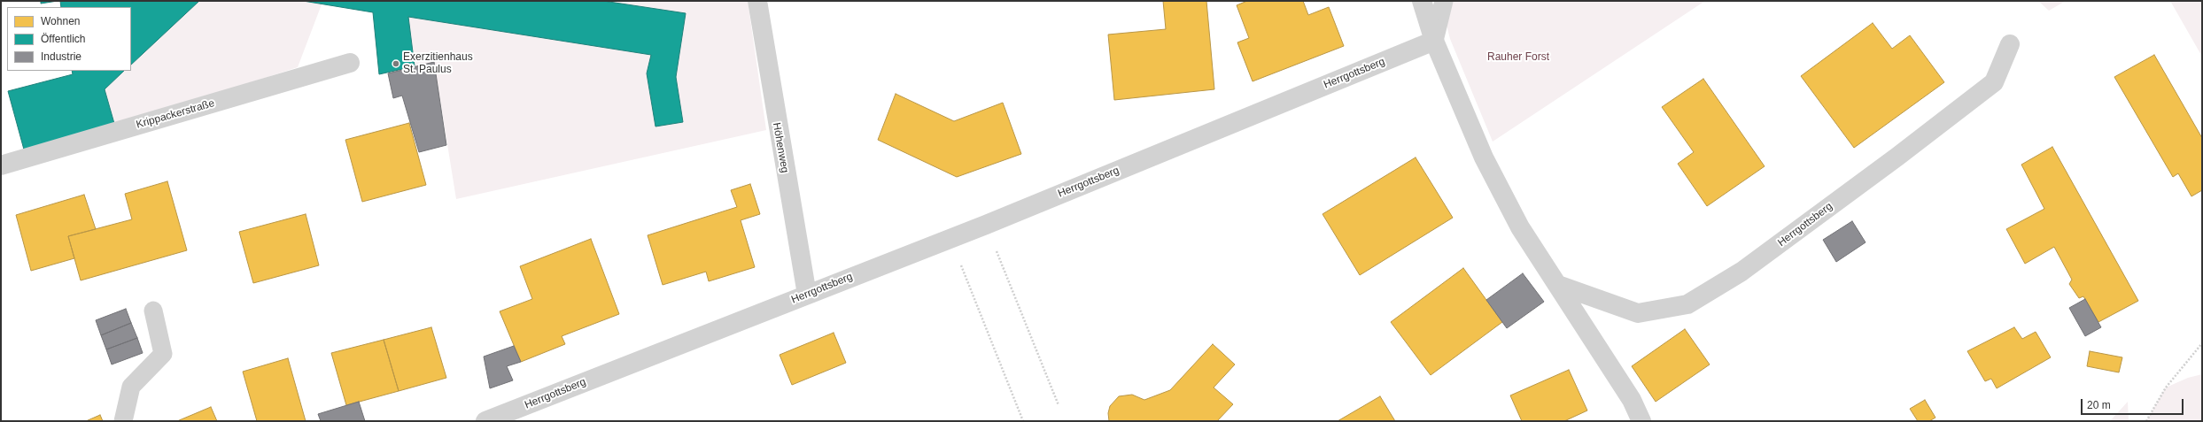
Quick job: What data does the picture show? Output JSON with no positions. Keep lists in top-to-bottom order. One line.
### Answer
{"streets":{"street":["Herrgottsberg","Krippackerstraße","Höhenweg"]},"crossings":[["Herrgottsberg","Höhenweg"]],"parks":["Rauher Forst"],"places":["Exerzitienhaus St. Paulus"],"legend":["Wohnen","Öffentlich","Industrie"],"scale_bar":"20 m"}
